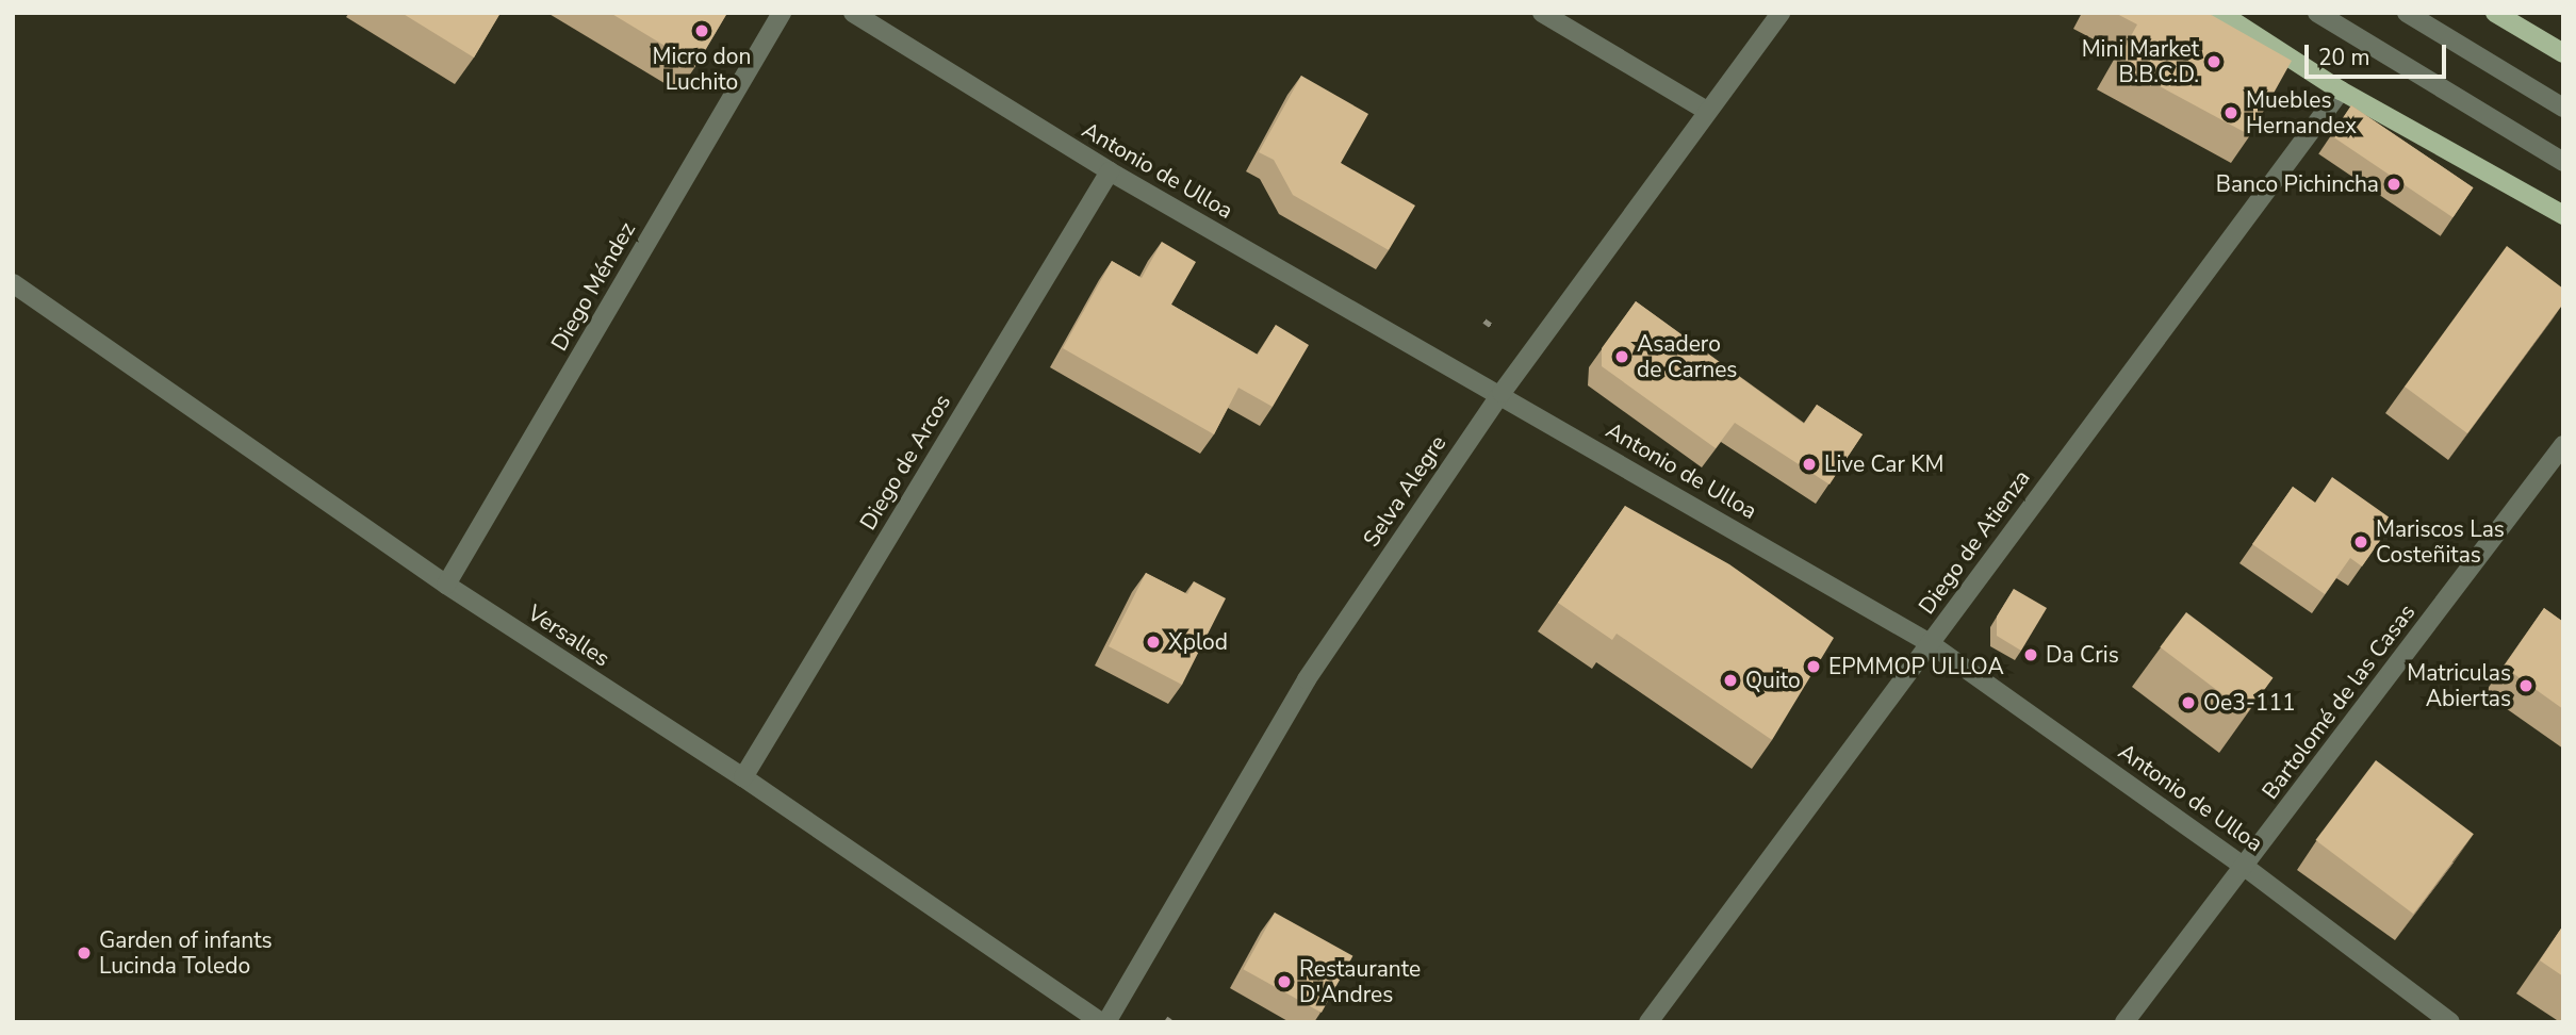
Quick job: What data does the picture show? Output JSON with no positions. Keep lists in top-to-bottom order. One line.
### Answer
{"streets":{"street":["Antonio de Ulloa","Diego Méndez","Diego de Arcos","Selva Alegre","Diego de Atienza","Versalles","Bartolomé de las Casas"]},"crossings":[["Antonio de Ulloa","Diego de Arcos"],["Antonio de Ulloa","Selva Alegre"],["Antonio de Ulloa","Diego de Atienza"],["Antonio de Ulloa","Bartolomé de las Casas"],["Diego Méndez","Versalles"],["Diego de Arcos","Versalles"],["Selva Alegre","Versalles"]],"places":["Micro don Luchito","Mini Market B.B.C.D.","Muebles Hernandex","Banco Pichincha","Asadero de Carnes","Live Car KM","Mariscos Las Costeñitas","Xplod","Da Cris","EPMMOP ULLOA","Quito","Matriculas Abiertas","Oe3-111","Garden of infants Lucinda Toledo","Restaurante D'Andres"],"scale_bar":"20 m"}
